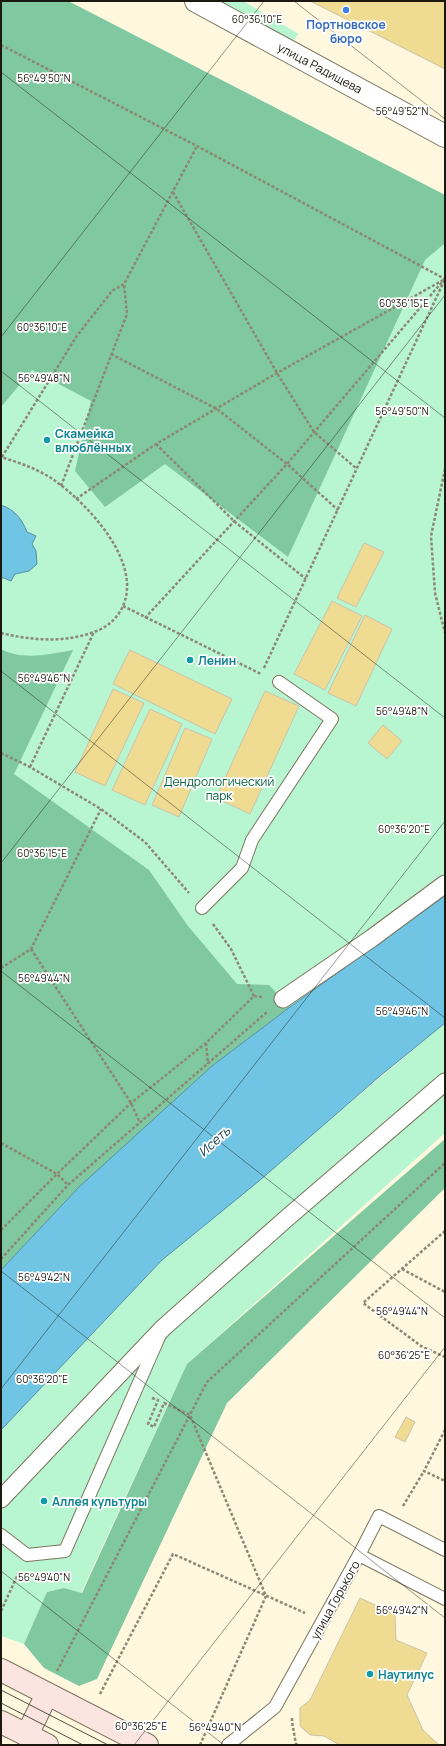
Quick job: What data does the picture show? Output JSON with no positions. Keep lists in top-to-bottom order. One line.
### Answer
{"streets":{"street":["улица Радищева"],"lane":["улица Горького"]},"water":["Исеть"],"parks":["Дендрологический парк"],"places":["Портновское бюро","Скамейка влюблённых","Ленин","Аллея культуры","Наутилус"],"coordinates":["60°36'10\"E","56°49'50\"N","56°49'52\"N","60°36'15\"E","56°49'48\"N","56°49'46\"N","60°36'20\"E","56°49'44\"N","56°49'42\"N","60°36'25\"E","56°49'40\"N"]}
